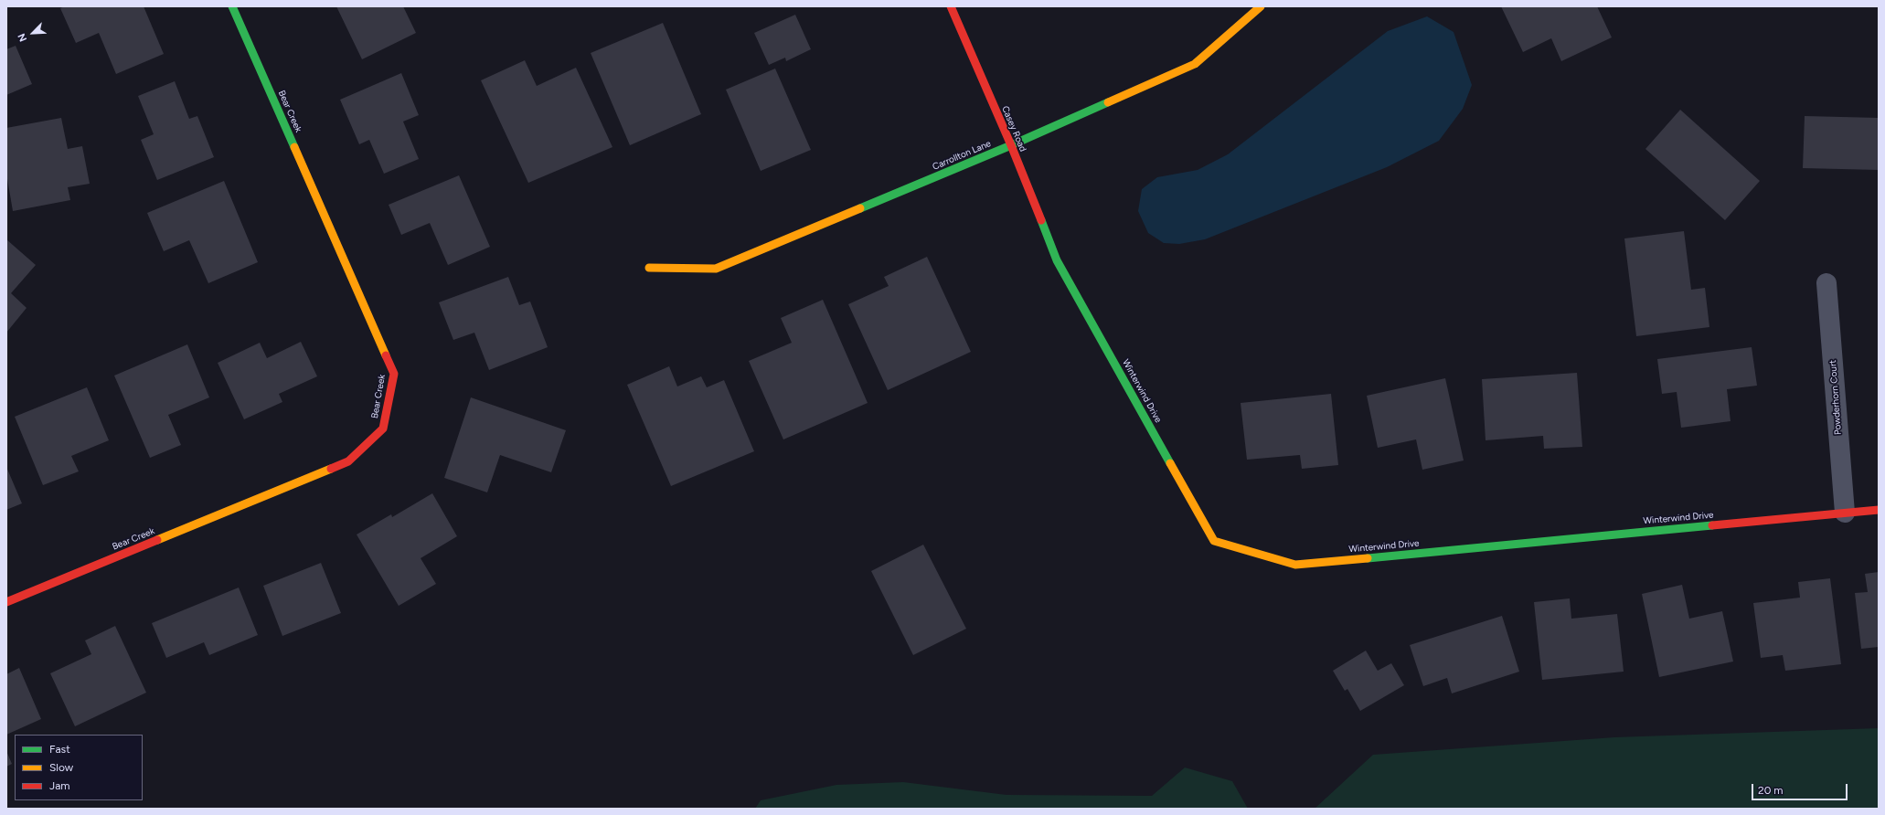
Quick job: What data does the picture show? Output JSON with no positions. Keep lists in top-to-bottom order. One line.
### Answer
{"streets":{"street":["Bear Creek","Casey Road","Carrollton Lane","Winterwind Drive","Powderhorn Court"]},"crossings":[["Casey Road","Carrollton Lane"],["Casey Road","Winterwind Drive"],["Winterwind Drive","Powderhorn Court"]],"legend":["Fast","Slow","Jam"],"scale_bar":"20 m","north":"bottom left"}
